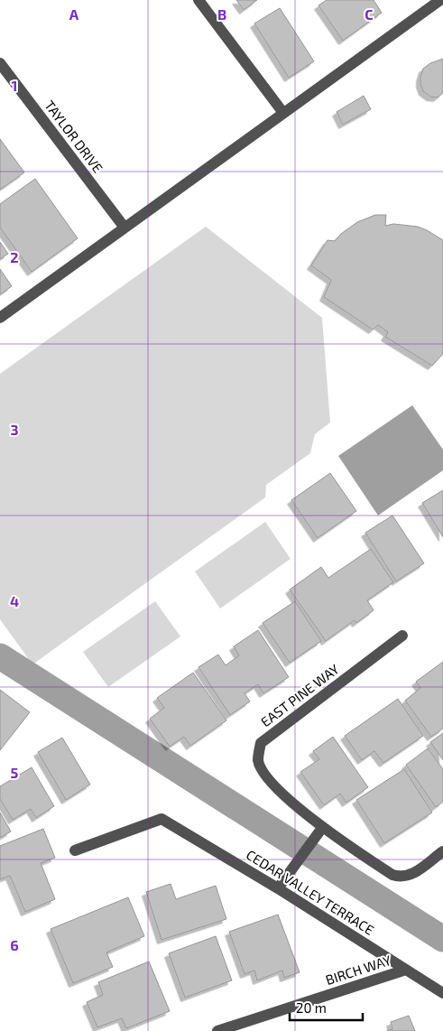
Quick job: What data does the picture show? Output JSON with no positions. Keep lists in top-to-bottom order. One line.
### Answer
{"streets":{"street":["TAYLOR DRIVE","EAST PINE WAY","CEDAR VALLEY TERRACE","BIRCH WAY"]},"crossings":[["CEDAR VALLEY TERRACE","BIRCH WAY"]],"scale_bar":"20 m","grid":{"columns":["A","B","C"],"rows":["1","2","3","4","5","6"]}}
